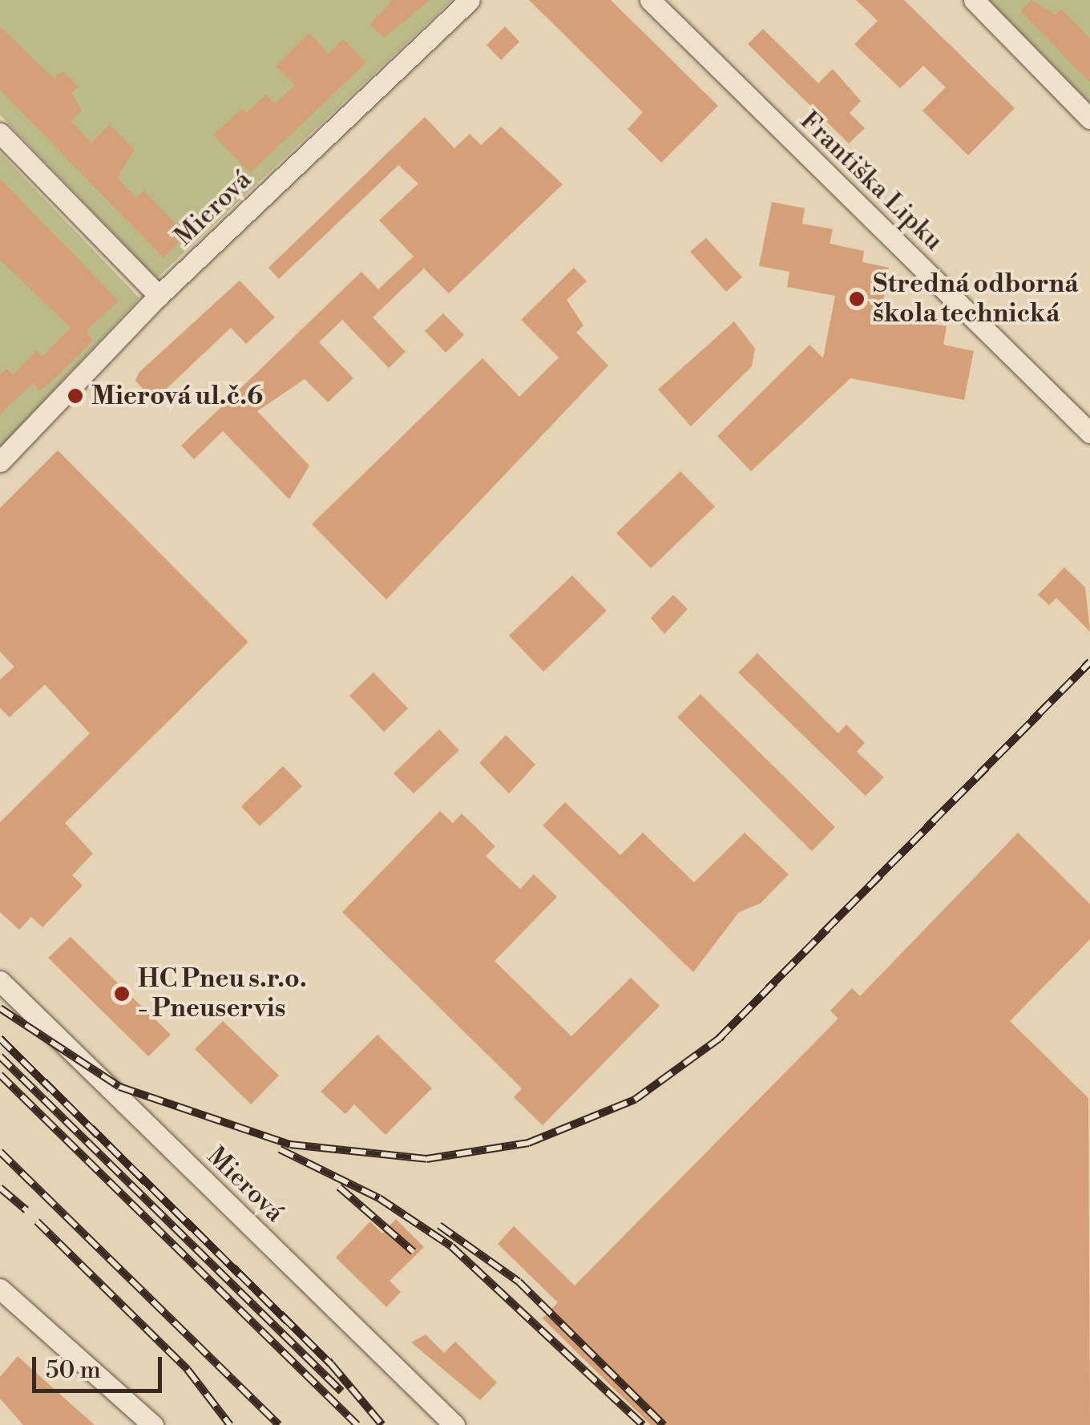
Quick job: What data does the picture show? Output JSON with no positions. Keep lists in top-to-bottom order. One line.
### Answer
{"streets":{"street":["Františka Lipku","Mierová"]},"places":["Stredná odborná škola technická","Mierová ul.č.6","HC Pneu s.r.o. - Pneuservis"],"scale_bar":"50 m"}
